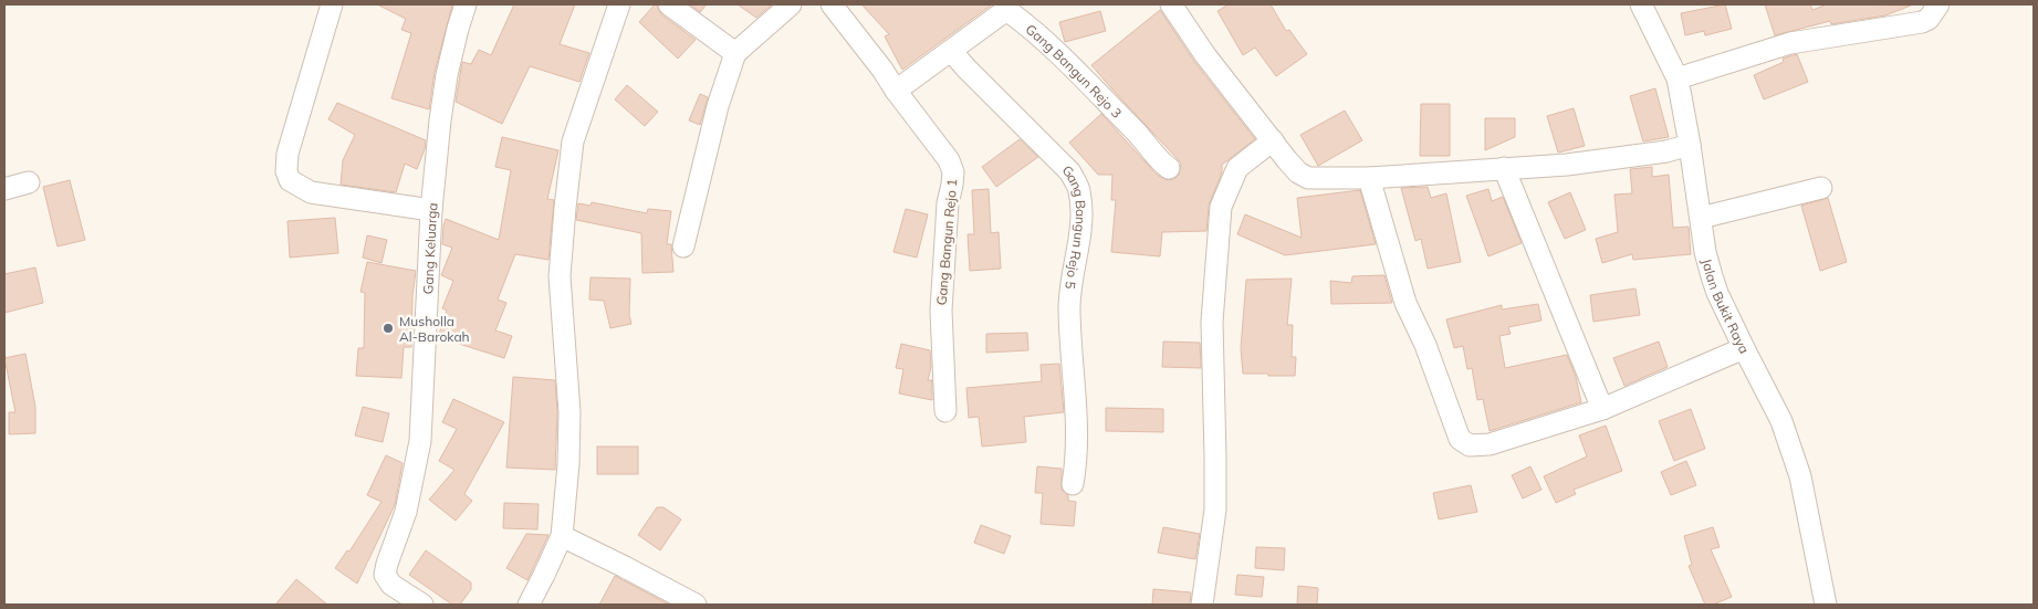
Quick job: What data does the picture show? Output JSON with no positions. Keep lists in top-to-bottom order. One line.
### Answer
{"streets":{"street":["Gang Bangun Rejo 3","Gang Bangun Rejo 5","Gang Bangun Rejo 1","Gang Keluarga","Jalan Bukit Raya"]},"crossings":[["Gang Bangun Rejo 3","Gang Bangun Rejo 5"],["Gang Bangun Rejo 3","Gang Bangun Rejo 1"]],"places":["Musholla Al-Barokah"]}
